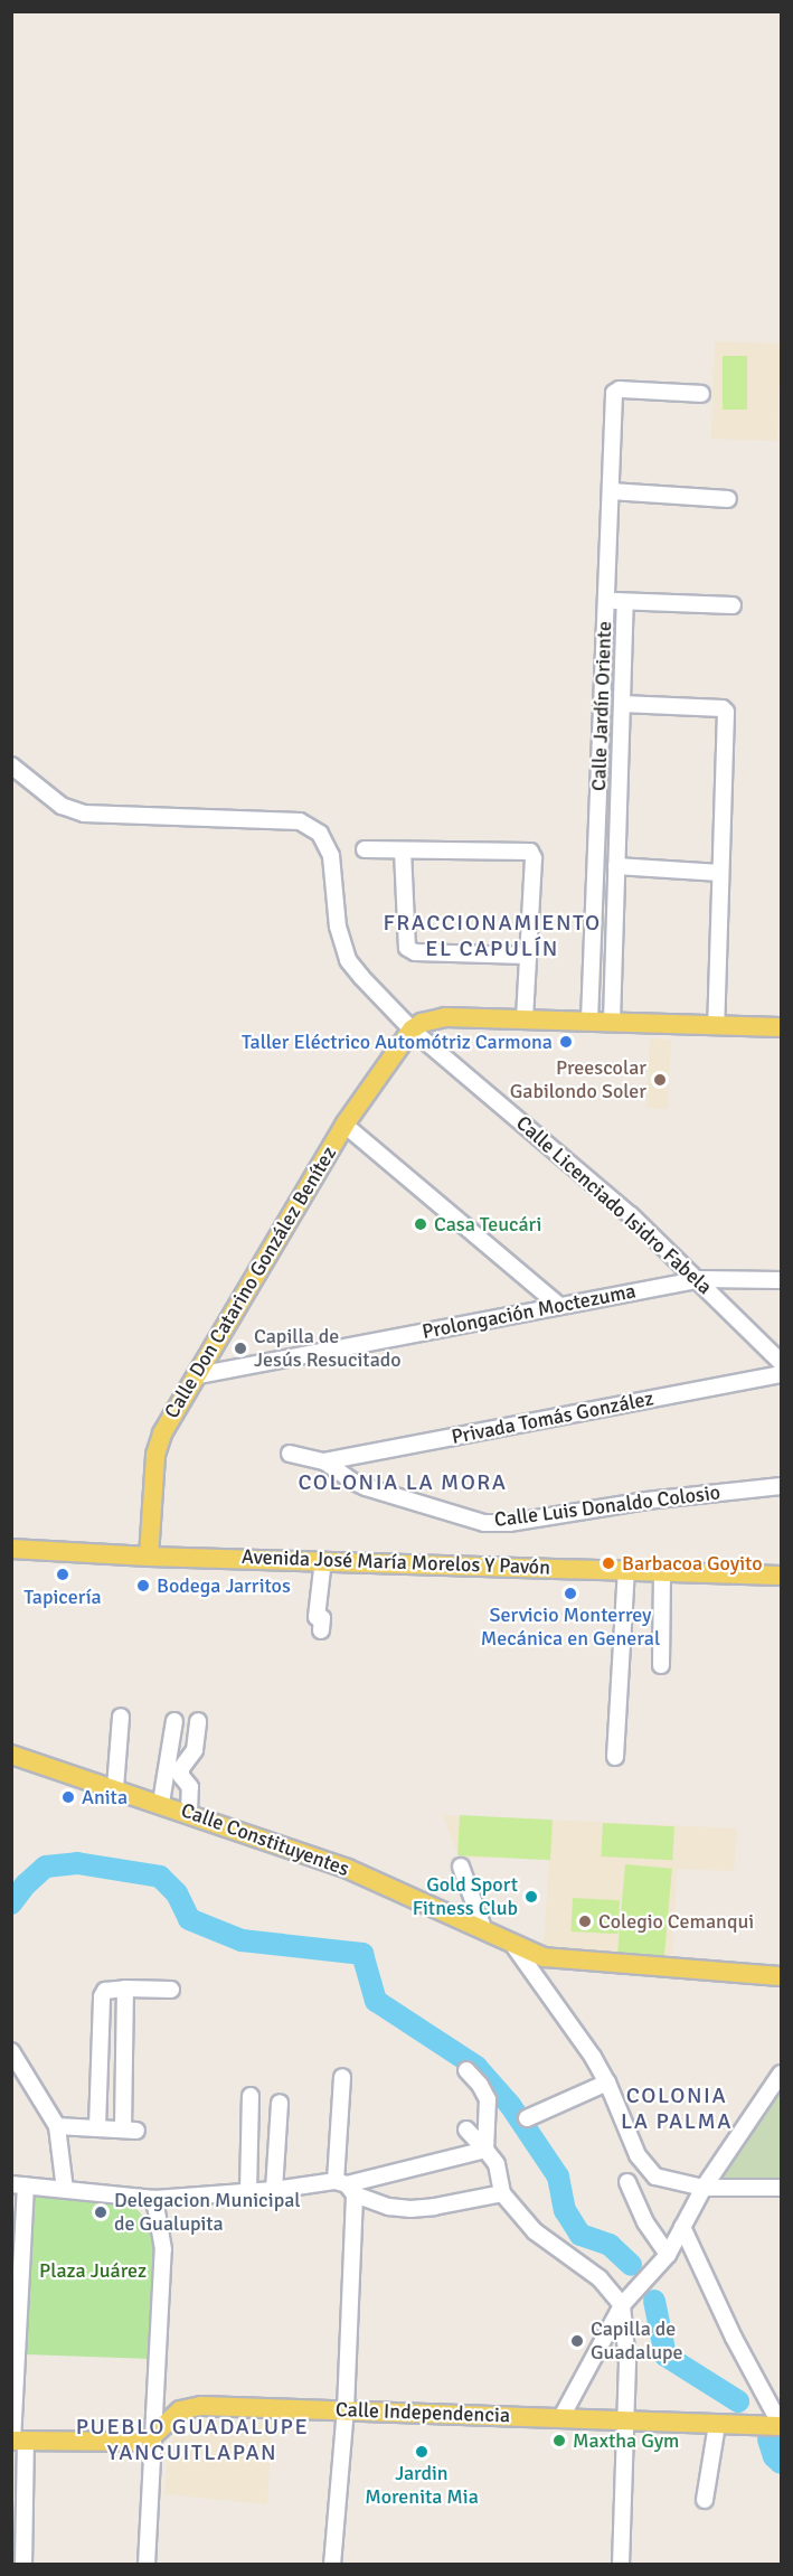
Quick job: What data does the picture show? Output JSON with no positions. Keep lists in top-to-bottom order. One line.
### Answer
{"streets":{"main road":["Calle Don Catarino González Benítez","Avenida José María Morelos Y Pavón","Calle Constituyentes","Calle Independencia"],"street":["Calle Jardín Oriente","Calle Licenciado Isidro Fabela","Prolongación Moctezuma","Privada Tomás González","Calle Luis Donaldo Colosio"]},"crossings":[["Calle Licenciado Isidro Fabela","Calle Don Catarino González Benítez"],["Calle Licenciado Isidro Fabela","Prolongación Moctezuma"],["Calle Don Catarino González Benítez","Prolongación Moctezuma"],["Calle Don Catarino González Benítez","Avenida José María Morelos Y Pavón"],["Privada Tomás González","Calle Luis Donaldo Colosio"]],"districts":["FRACCIONAMIENTO EL CAPULÍN","COLONIA LA MORA","COLONIA LA PALMA","PUEBLO GUADALUPE YANCUITLAPAN"],"parks":["Plaza Juárez"],"places":["Taller Eléctrico Automótriz Carmona","Preescolar Gabilondo Soler","Casa Teucári","Capilla de Jesús Resucitado","Barbacoa Goyito","Tapicería","Bodega Jarritos","Servicio Monterrey Mecánica en General","Anita","Gold Sport Fitness Club","Colegio Cemanqui","Delegacion Municipal de Gualupita","Capilla de Guadalupe","Maxtha Gym","Jardin Morenita Mia"]}
